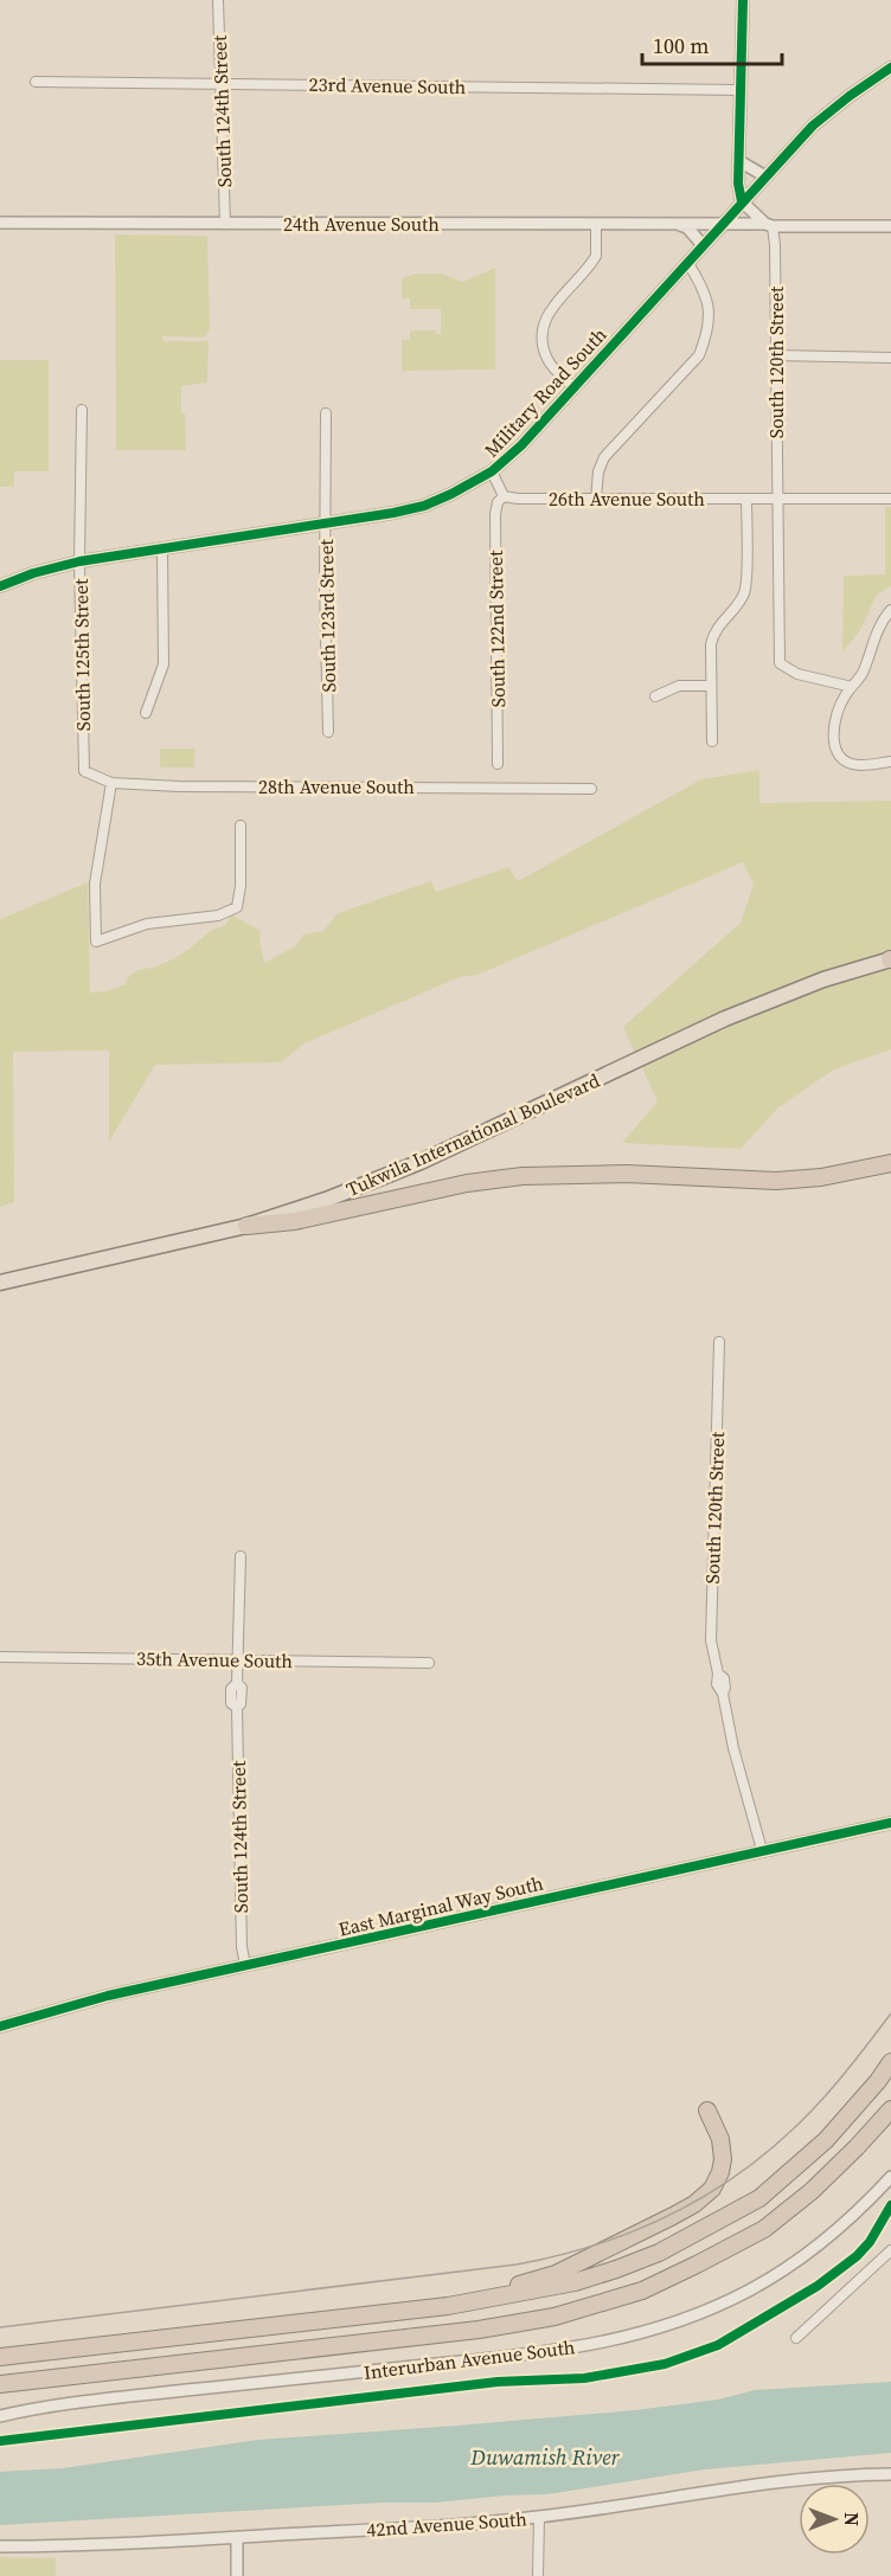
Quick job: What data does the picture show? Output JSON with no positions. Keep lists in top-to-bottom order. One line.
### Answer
{"streets":{"main road":["Tukwila International Boulevard"],"street":["23rd Avenue South","South 124th Street","24th Avenue South","South 120th Street","Military Road South","26th Avenue South","South 123rd Street","South 122nd Street","South 125th Street","28th Avenue South","35th Avenue South","East Marginal Way South","Interurban Avenue South","42nd Avenue South"]},"crossings":[["23rd Avenue South","South 124th Street"],["South 124th Street","24th Avenue South"],["South 124th Street","35th Avenue South"],["South 124th Street","East Marginal Way South"],["24th Avenue South","South 120th Street"],["24th Avenue South","Military Road South"],["South 120th Street","26th Avenue South"],["South 120th Street","East Marginal Way South"],["Military Road South","South 123rd Street"],["Military Road South","South 125th Street"],["26th Avenue South","South 122nd Street"],["South 125th Street","28th Avenue South"]],"water":["Duwamish River"],"scale_bar":"100 m","north":"right"}
